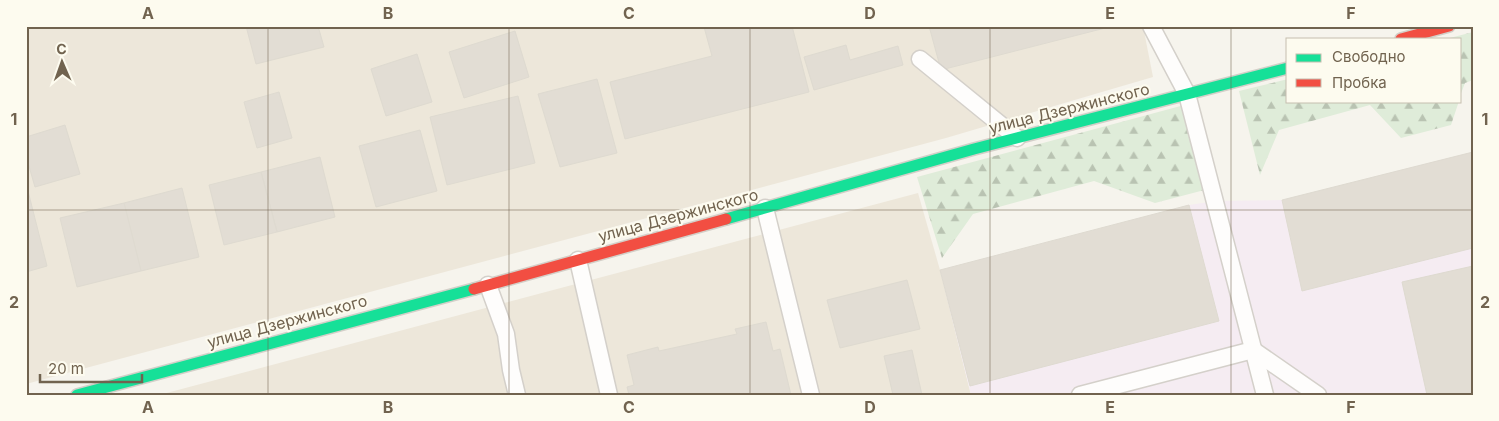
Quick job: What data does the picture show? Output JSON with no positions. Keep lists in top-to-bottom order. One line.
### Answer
{"streets":{"street":["улица Дзержинского"]},"legend":["Свободно","Пробка"],"scale_bar":"20 m","north":"top","grid":{"columns":["A","B","C","D","E","F"],"rows":["1","2"]}}
